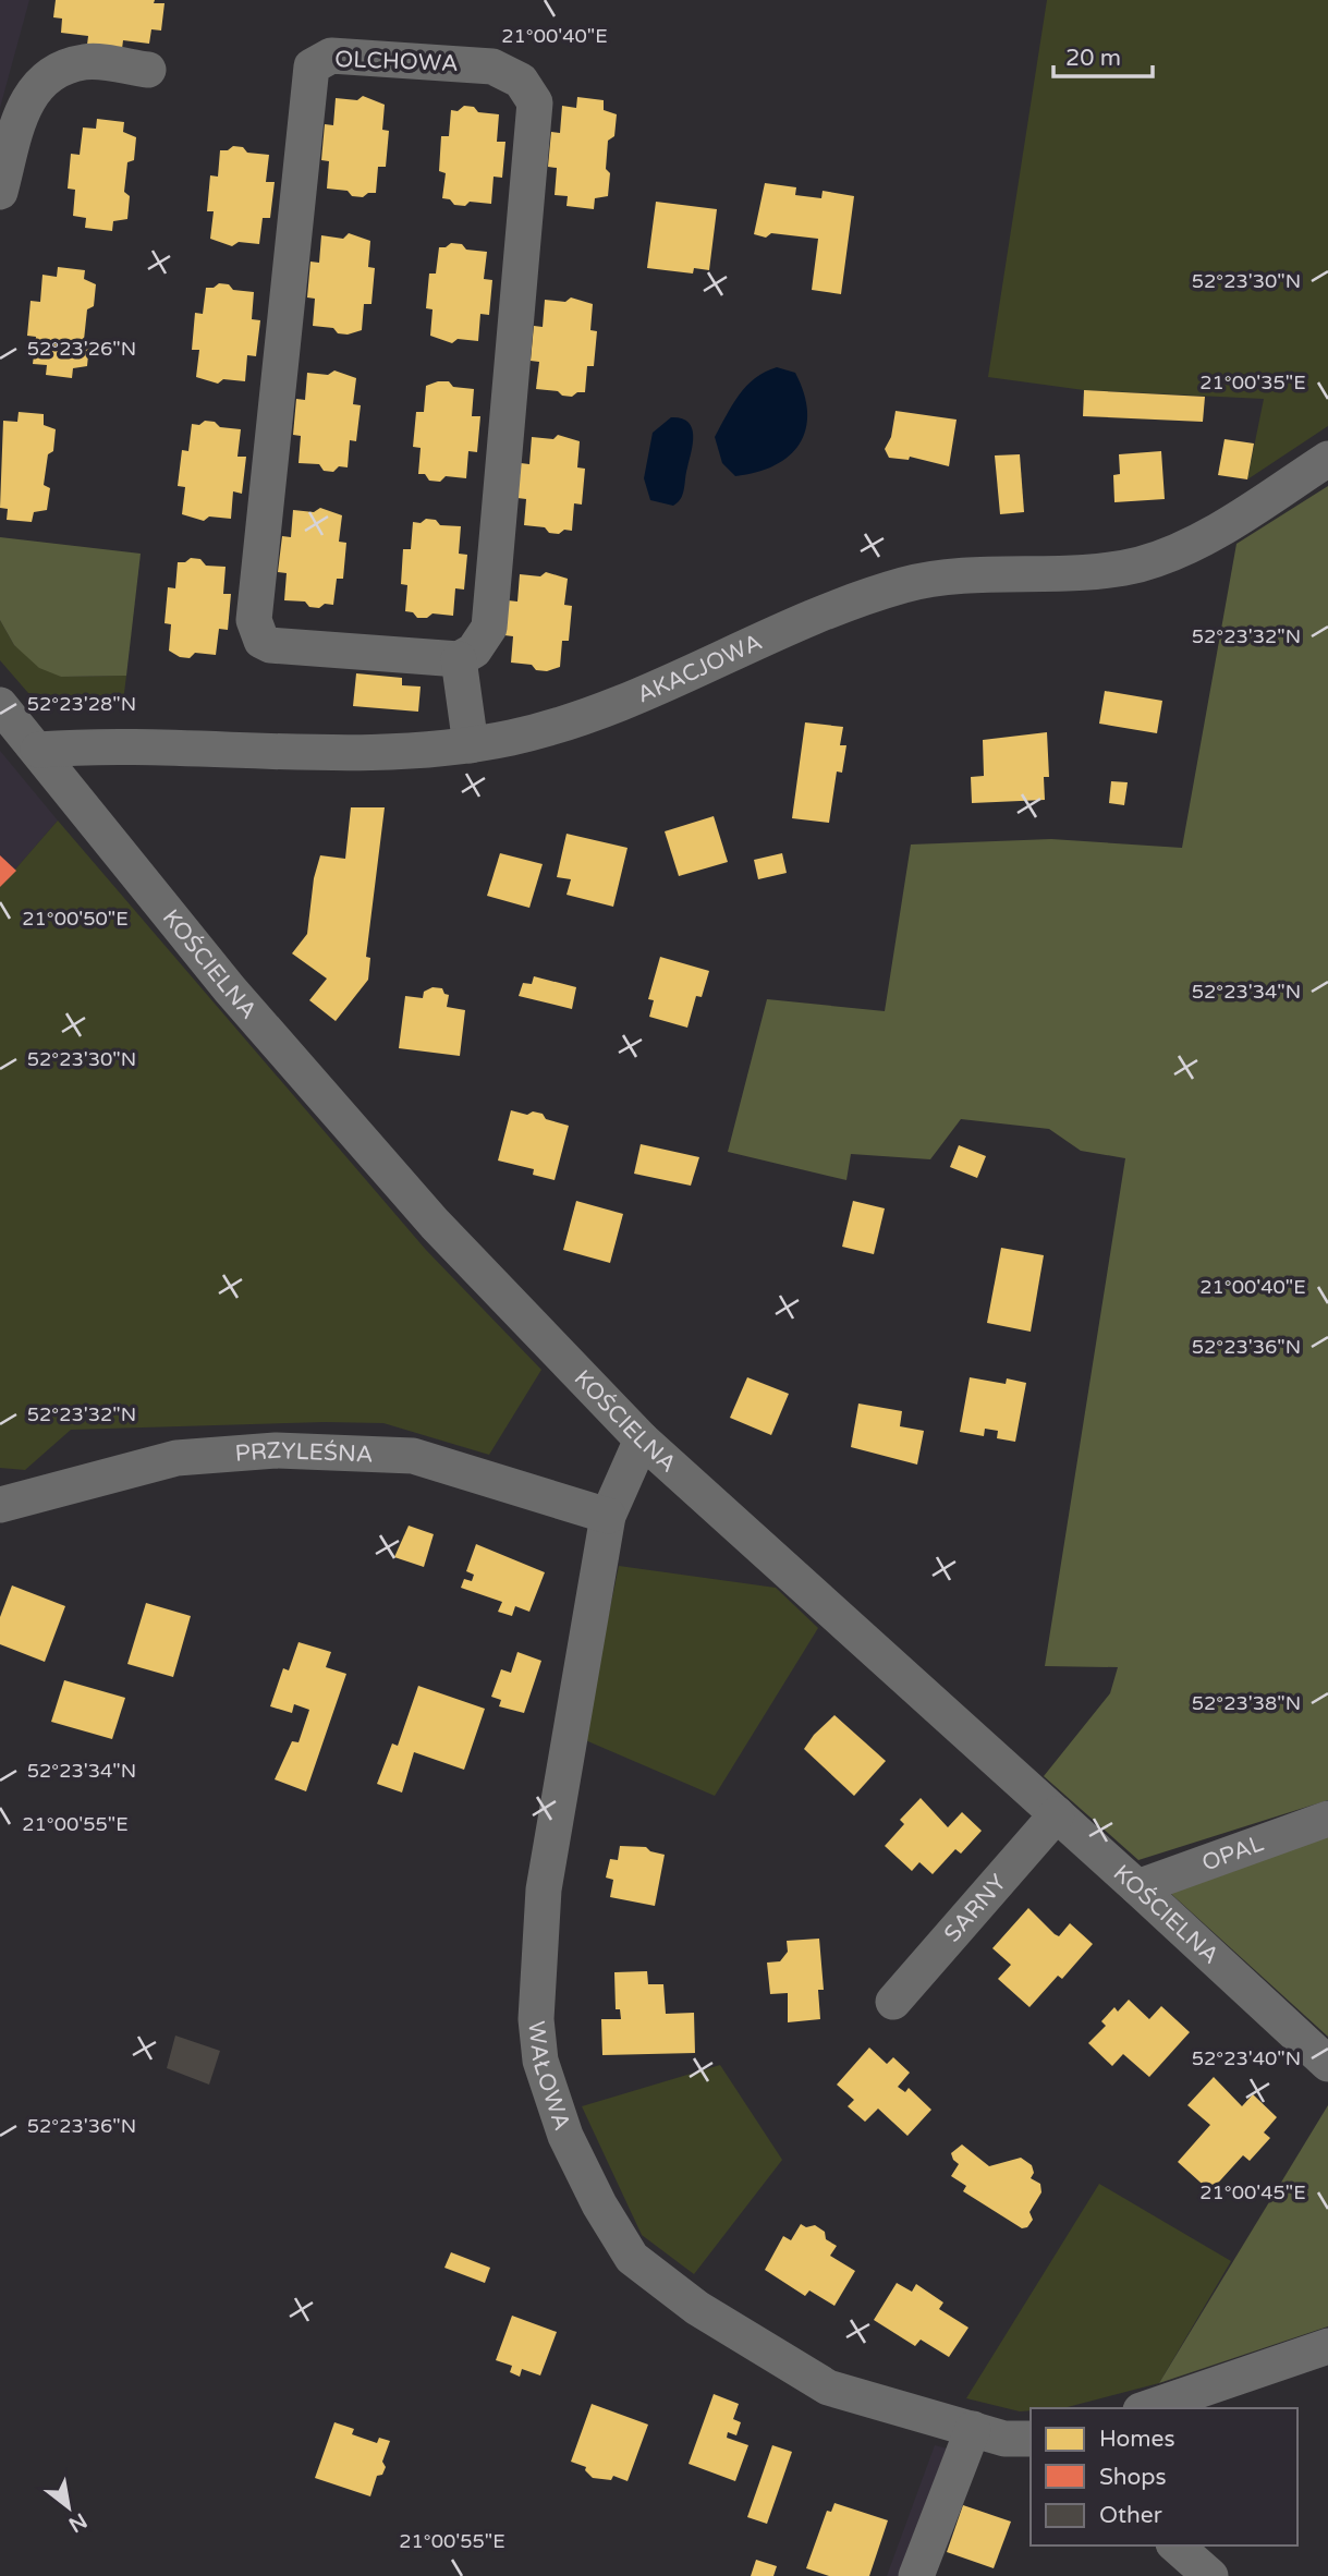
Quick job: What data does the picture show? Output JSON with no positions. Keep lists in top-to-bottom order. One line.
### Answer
{"streets":{"street":["OLCHOWA","AKACJOWA","KOŚCIELNA","PRZYLEŚNA","OPAL","SARNY","WAŁOWA"]},"crossings":[["AKACJOWA","KOŚCIELNA"],["KOŚCIELNA","OPAL"],["KOŚCIELNA","SARNY"],["KOŚCIELNA","WAŁOWA"],["PRZYLEŚNA","WAŁOWA"]],"legend":["Homes","Shops","Other"],"scale_bar":"20 m","north":"bottom right","coordinates":["21°00'40\"E","52°23'30\"N","52°23'26\"N","21°00'35\"E","52°23'32\"N","52°23'28\"N","21°00'50\"E","52°23'34\"N","52°23'36\"N","52°23'38\"N","21°00'55\"E","52°23'40\"N","21°00'45\"E"]}
